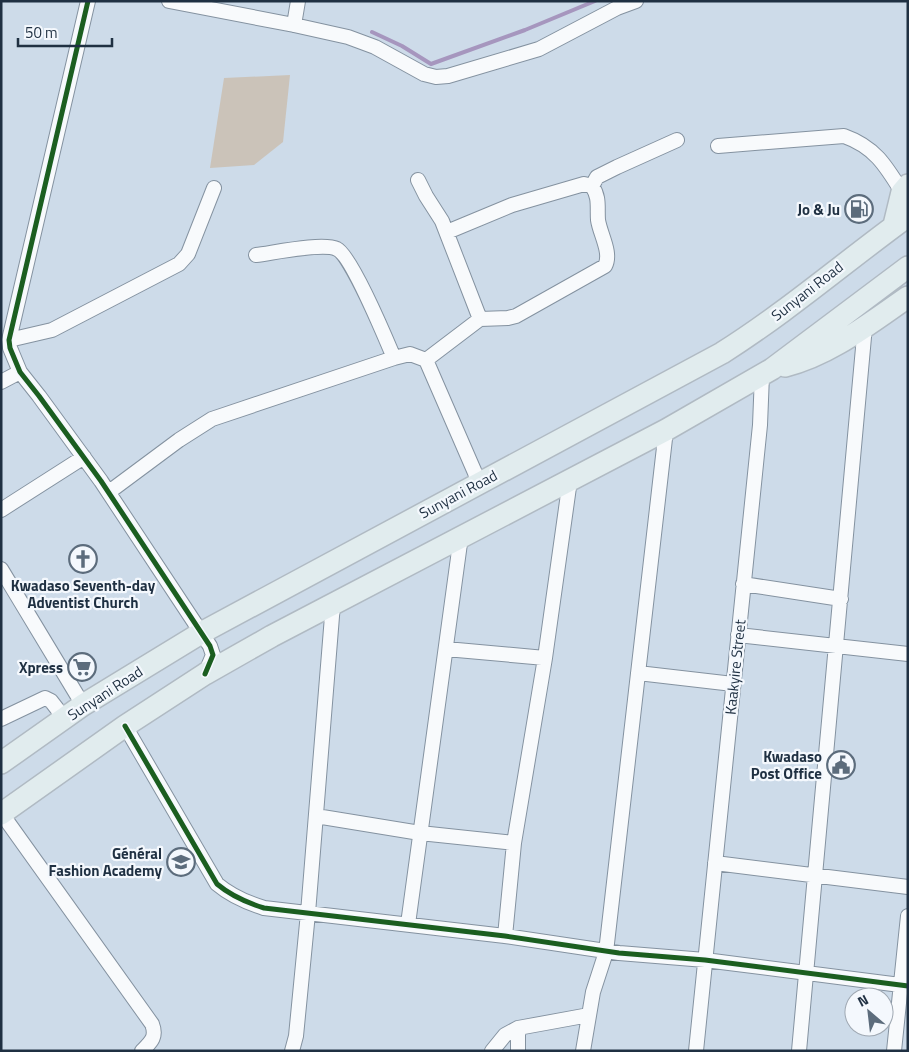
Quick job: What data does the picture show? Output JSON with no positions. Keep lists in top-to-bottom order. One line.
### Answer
{"streets":{"main road":["Sunyani Road"],"street":["Kaakyire Street"]},"places":{"fuel station":["Jo & Ju"],"church":["Kwadaso Seventh-day Adventist Church"],"supermarket":["Xpress"],"public building":["Kwadaso Post Office"],"school or university":["Général Fashion Academy"]},"scale_bar":"50 m","north":"top left"}
